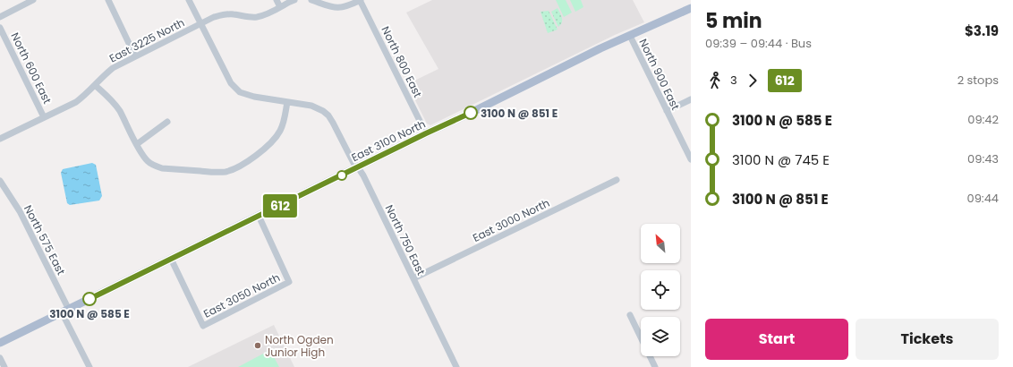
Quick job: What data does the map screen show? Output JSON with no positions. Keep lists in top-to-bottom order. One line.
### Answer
{"streets":{"main road":["East 3100 North"],"street":["East 3225 North","North 800 East","North 600 East","North 900 East","East 3000 North","North 575 East","North 750 East","East 3050 North"]},"crossings":[["East 3225 North","North 600 East"],["East 3225 North","North 750 East"],["North 800 East","East 3100 North"],["North 900 East","East 3100 North"],["East 3100 North","North 575 East"],["East 3100 North","North 750 East"],["East 3100 North","East 3050 North"],["East 3000 North","North 750 East"]],"places":["3100 N @ 851 E","3100 N @ 585 E","North Ogden Junior High"],"lines":["bus line 612"],"north":"top left","page":{"on_map":"612","heading":["5 min","09:39 – 09:44 · Bus","$3.19"],"legs":["3","612","2 stops"],"list":[{"name":"3100 N @ 585 E","value":"09:42"},{"name":"3100 N @ 745 E","value":"09:43"},{"name":"3100 N @ 851 E","value":"09:44"}],"buttons":["Start","Tickets"]}}
